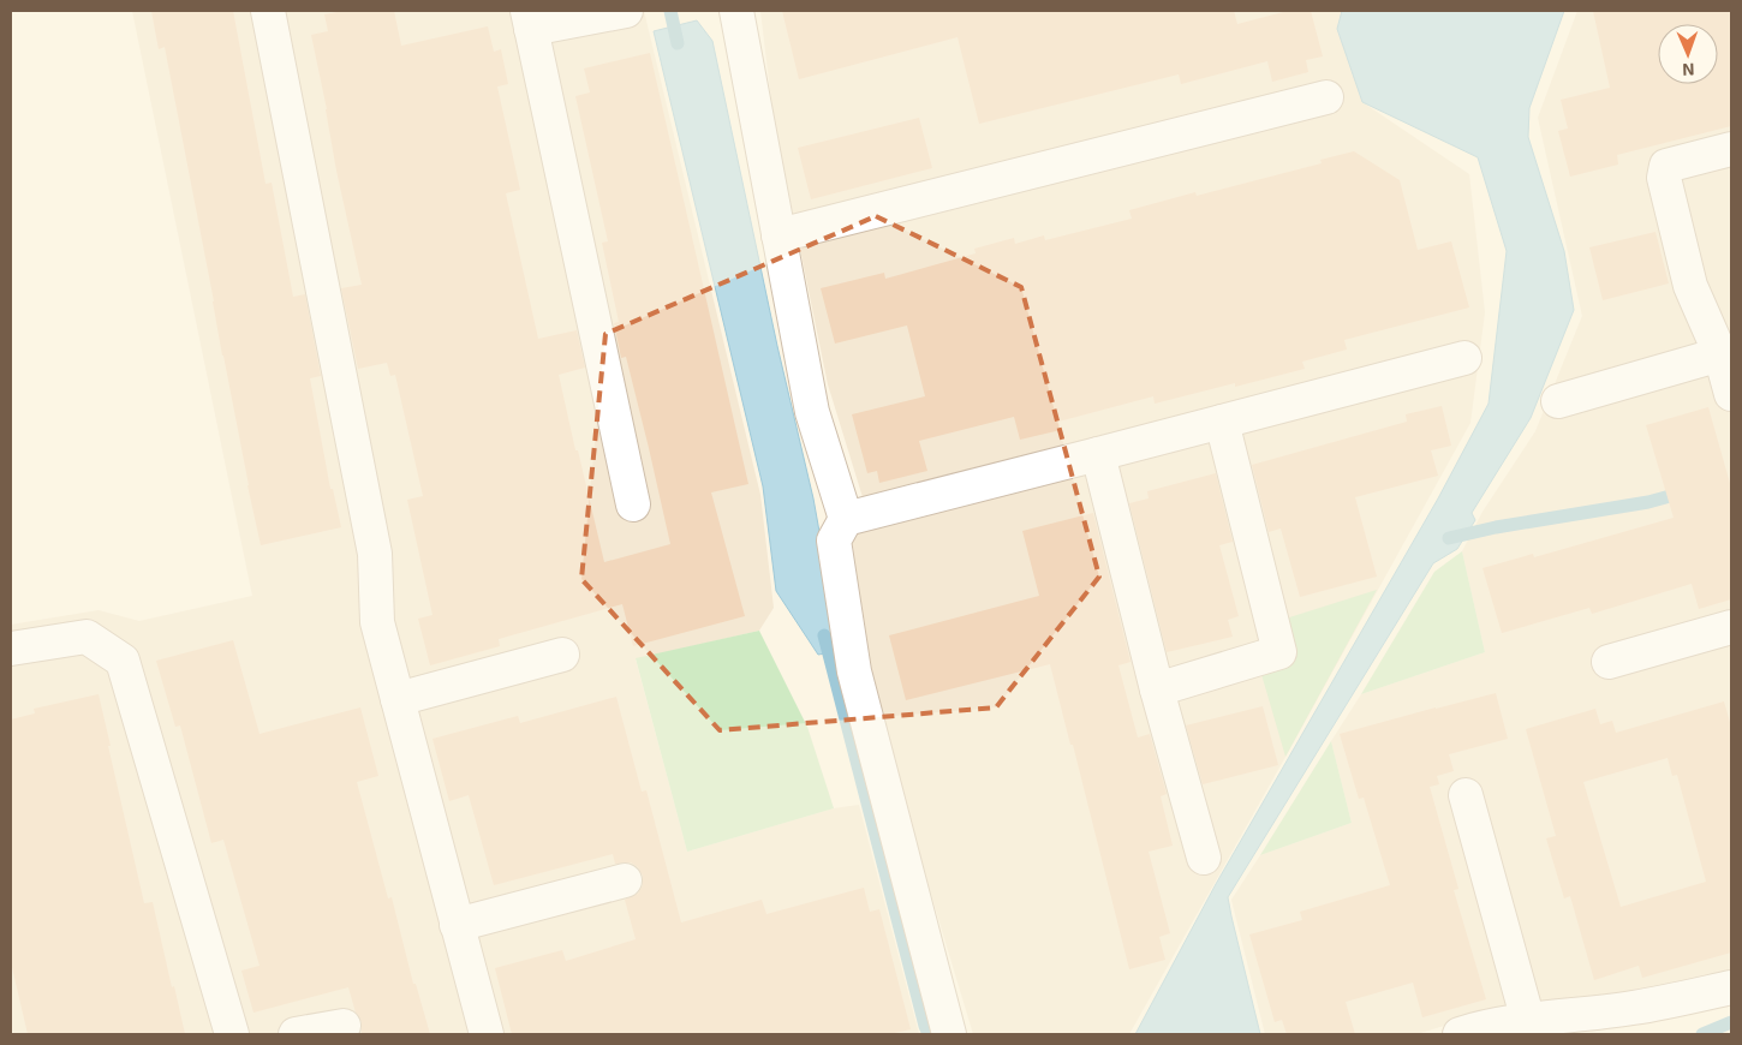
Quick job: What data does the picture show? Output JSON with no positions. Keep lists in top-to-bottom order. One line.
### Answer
{"north":"bottom"}
